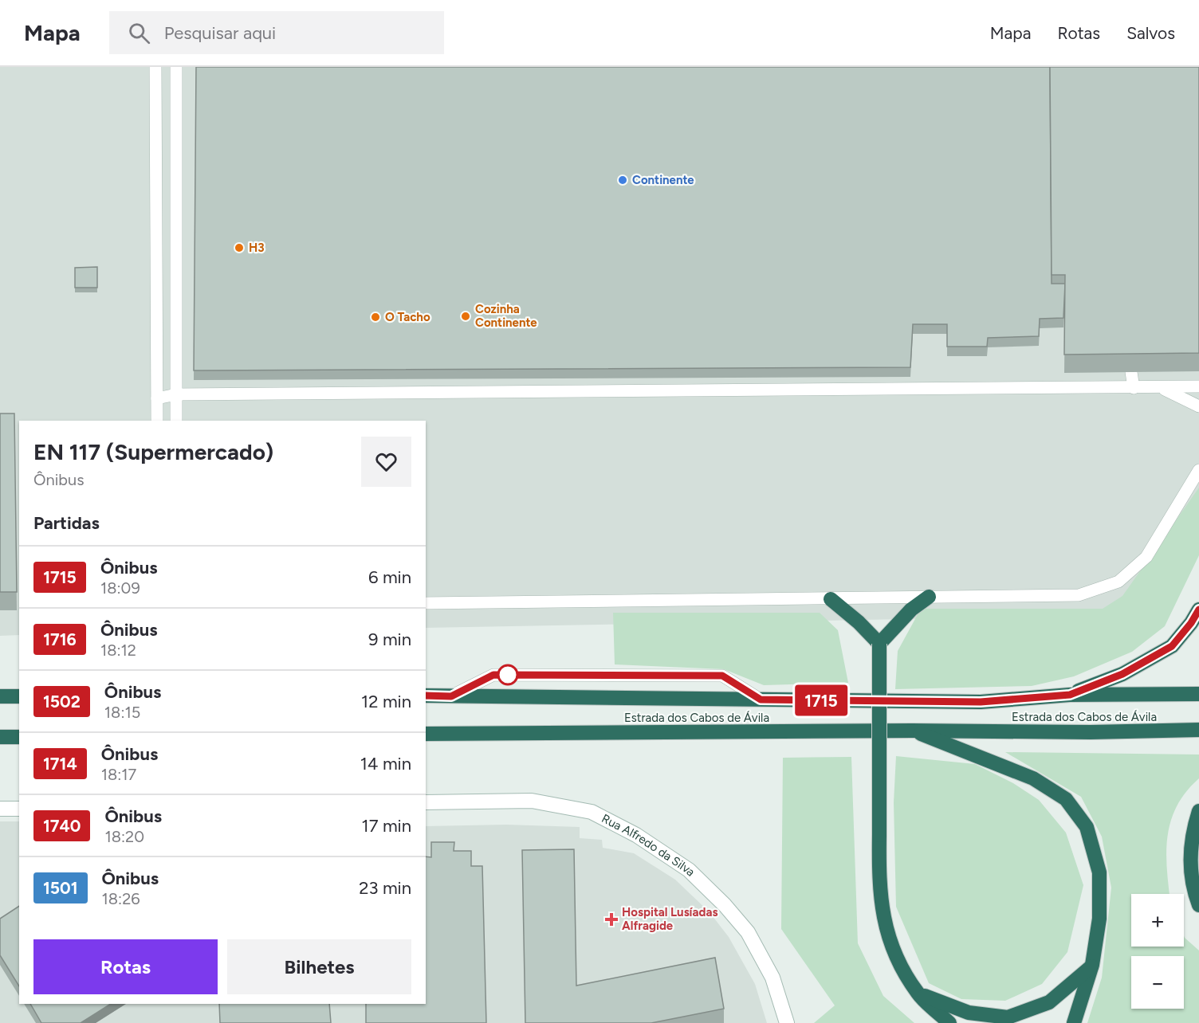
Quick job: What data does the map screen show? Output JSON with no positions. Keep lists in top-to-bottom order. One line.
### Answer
{"streets":{"highway":["Estrada dos Cabos de Ávila"],"street":["Rua Alfredo da Silva"]},"places":{"other":["Continente","H3","Cozinha Continente","O Tacho"],"health":["Hospital Lusíadas Alfragide"]},"lines":["bus line 1715"],"page":{"header":"Mapa","search":"Pesquisar aqui","nav":["Mapa","Rotas","Salvos"],"on_map":"1715","heading":[["EN 117 (Supermercado)","Ônibus"],"Partidas"],"list":[{"mark":"1715","name":"Ônibus","note":"18:09","value":"6 min"},{"mark":"1716","name":"Ônibus","note":"18:12","value":"9 min"},{"mark":"1502","name":"Ônibus","note":"18:15","value":"12 min"},{"mark":"1714","name":"Ônibus","note":"18:17","value":"14 min"},{"mark":"1740","name":"Ônibus","note":"18:20","value":"17 min"},{"mark":"1501","name":"Ônibus","note":"18:26","value":"23 min"}],"map_buttons":["+","−"],"buttons":["Rotas","Bilhetes"]}}
